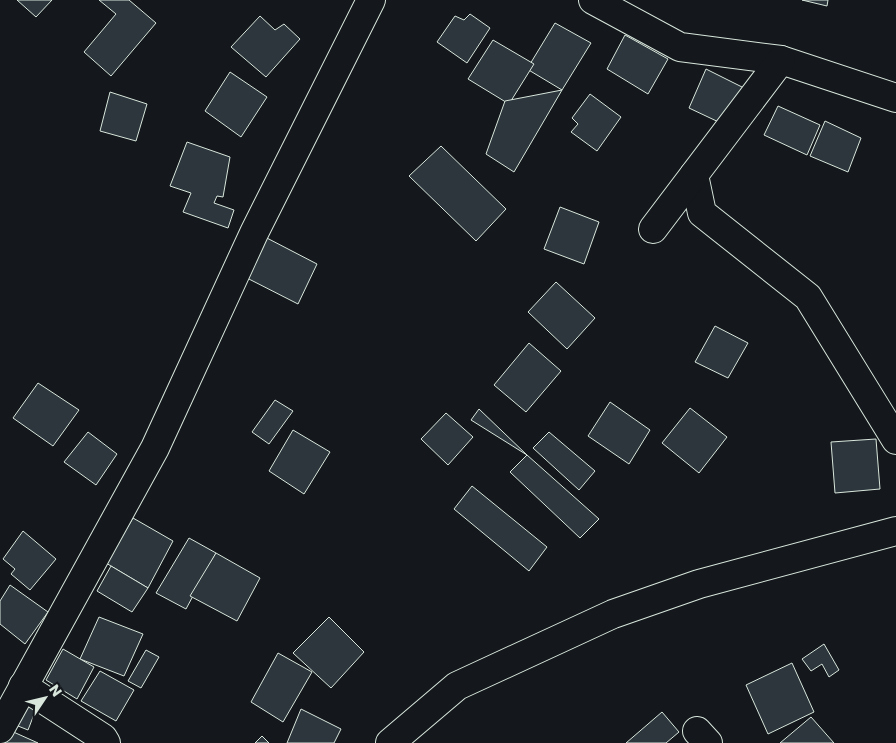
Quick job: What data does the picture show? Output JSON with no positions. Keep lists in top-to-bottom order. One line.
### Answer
{"north":"top right"}
